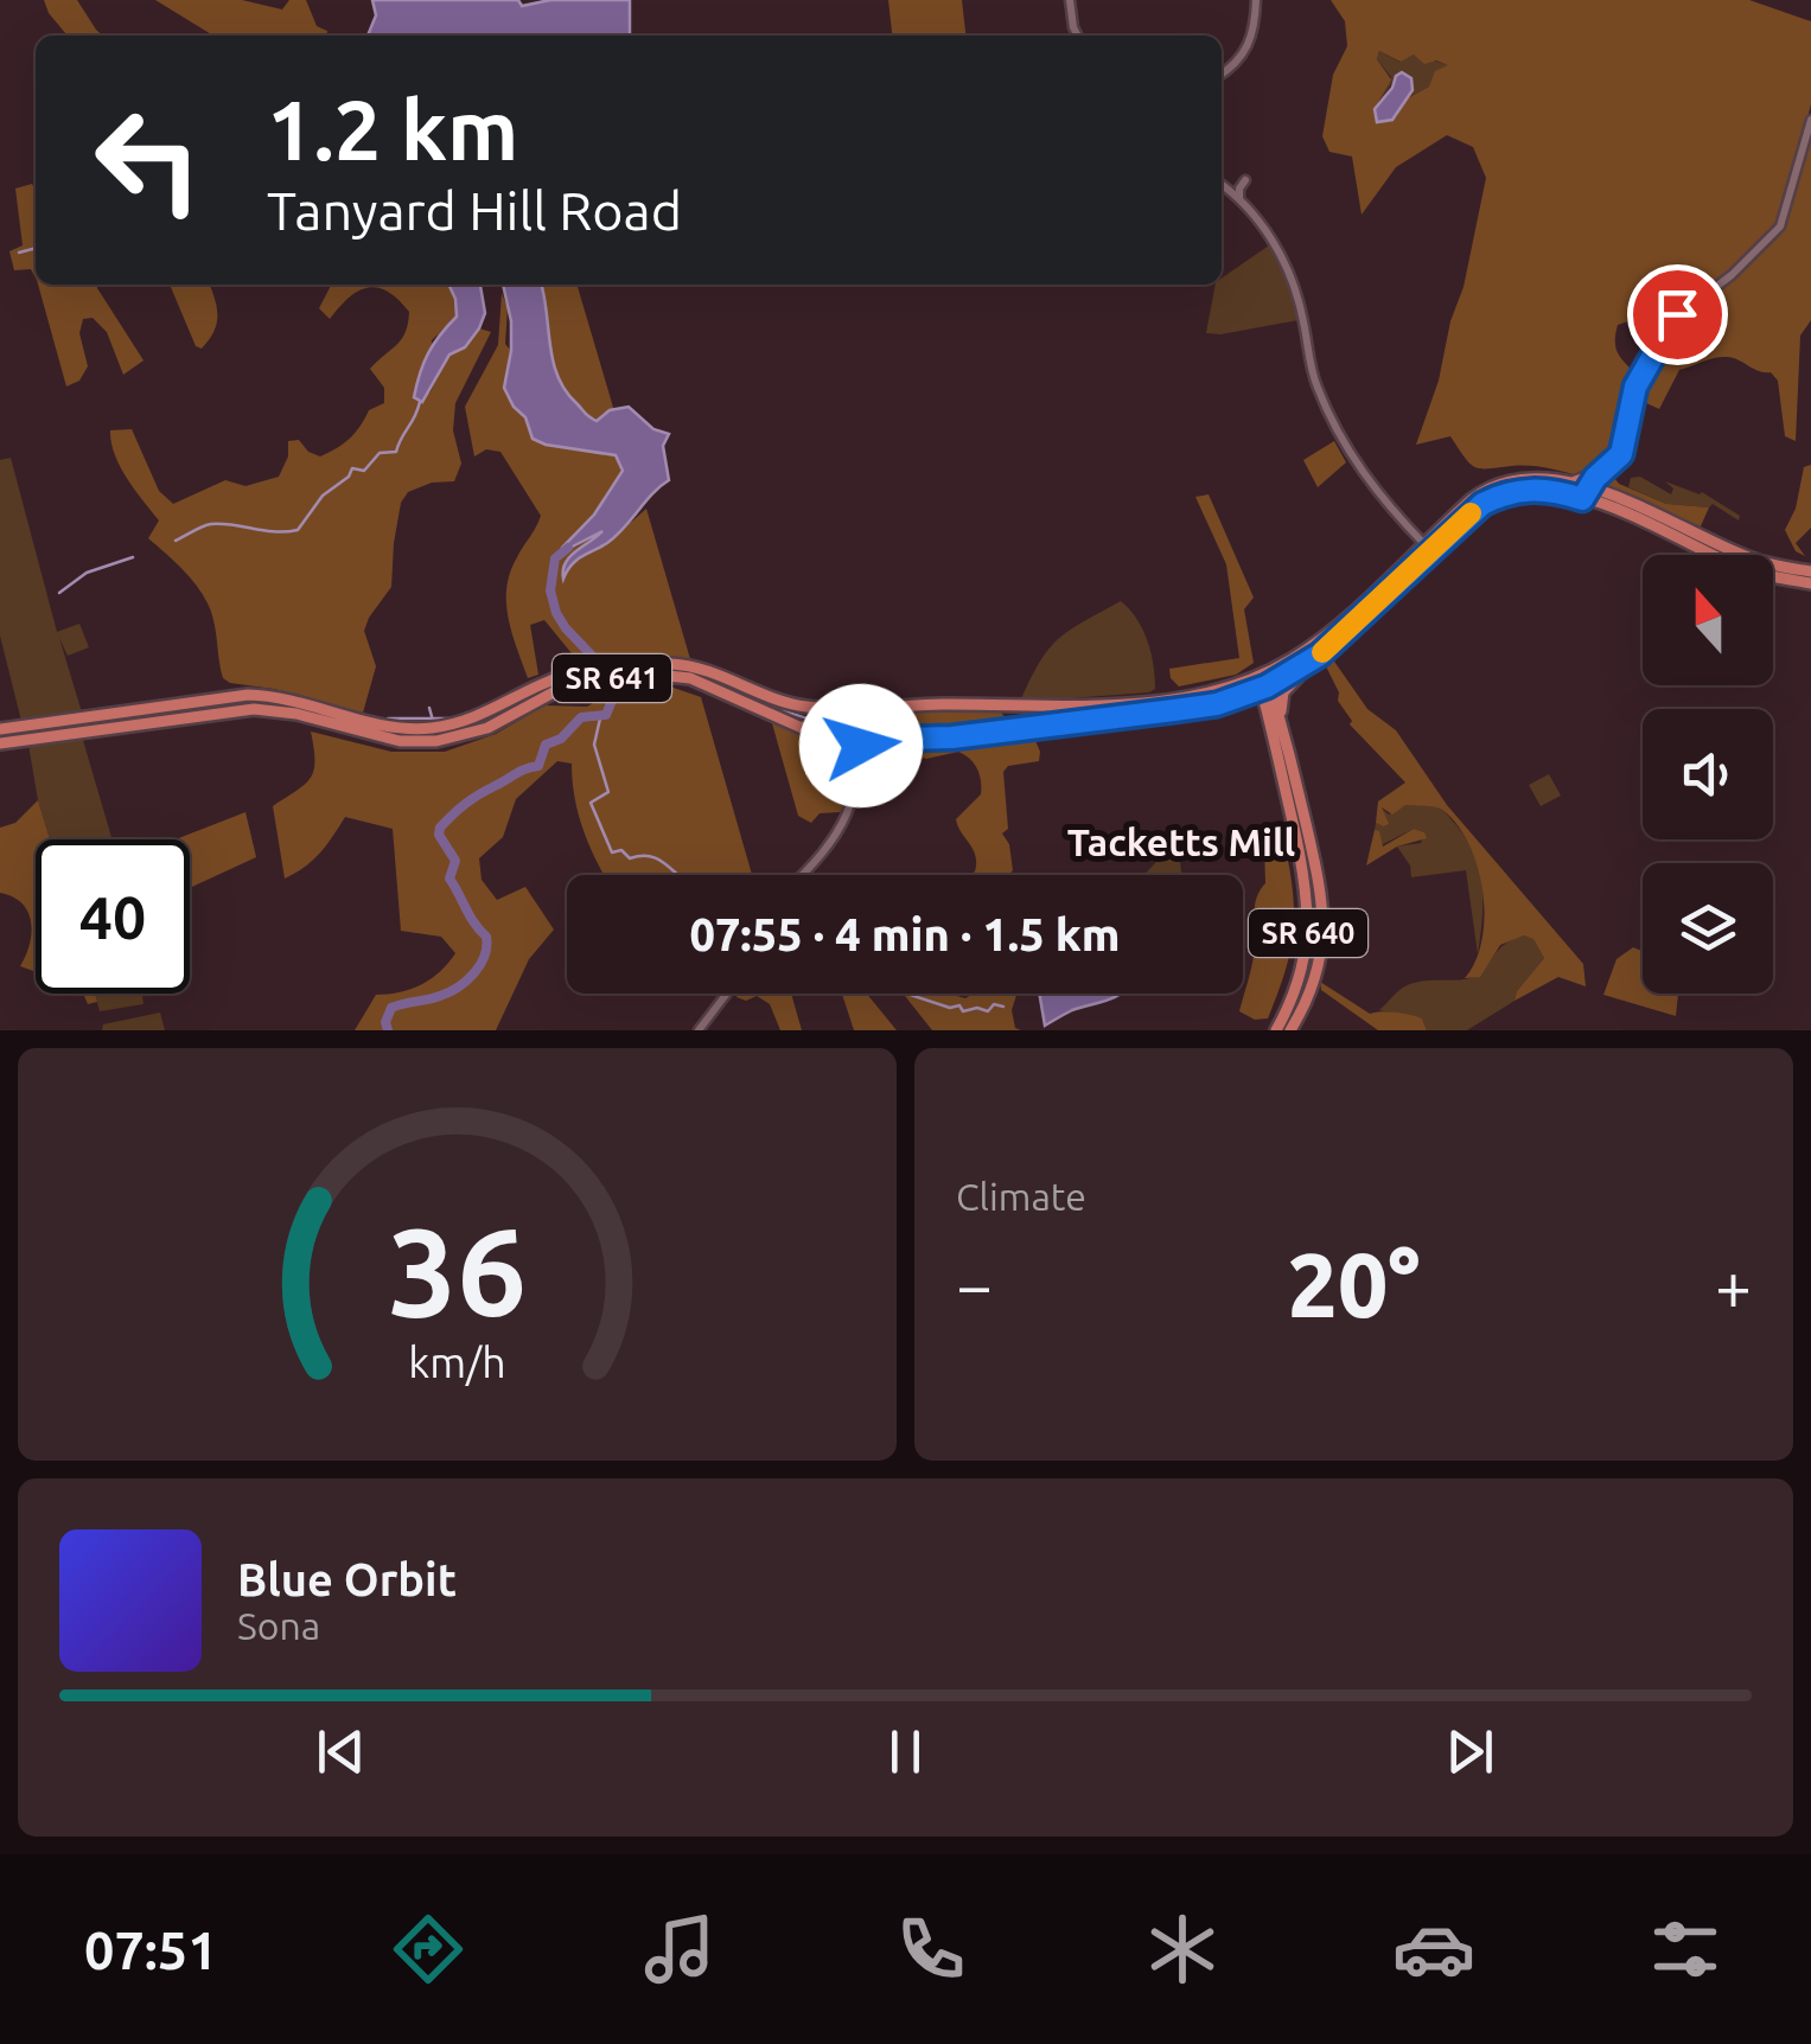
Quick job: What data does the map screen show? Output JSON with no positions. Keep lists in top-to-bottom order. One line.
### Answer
{"streets":{"main road":["SR 641","SR 640"]},"crossings":[["SR 641","SR 640"]],"districts":["Tacketts Mill"],"north":"top","page":{"turn":["1.2 km","Tanyard Hill Road"],"limit":"40","trip":"07:55 · 4 min · 1.5 km","tile":"Climate","heat":["−","20°","+"],"song":["Blue Orbit","Sona"],"tabs":"07:51","gauge":["36","km/h"]}}
